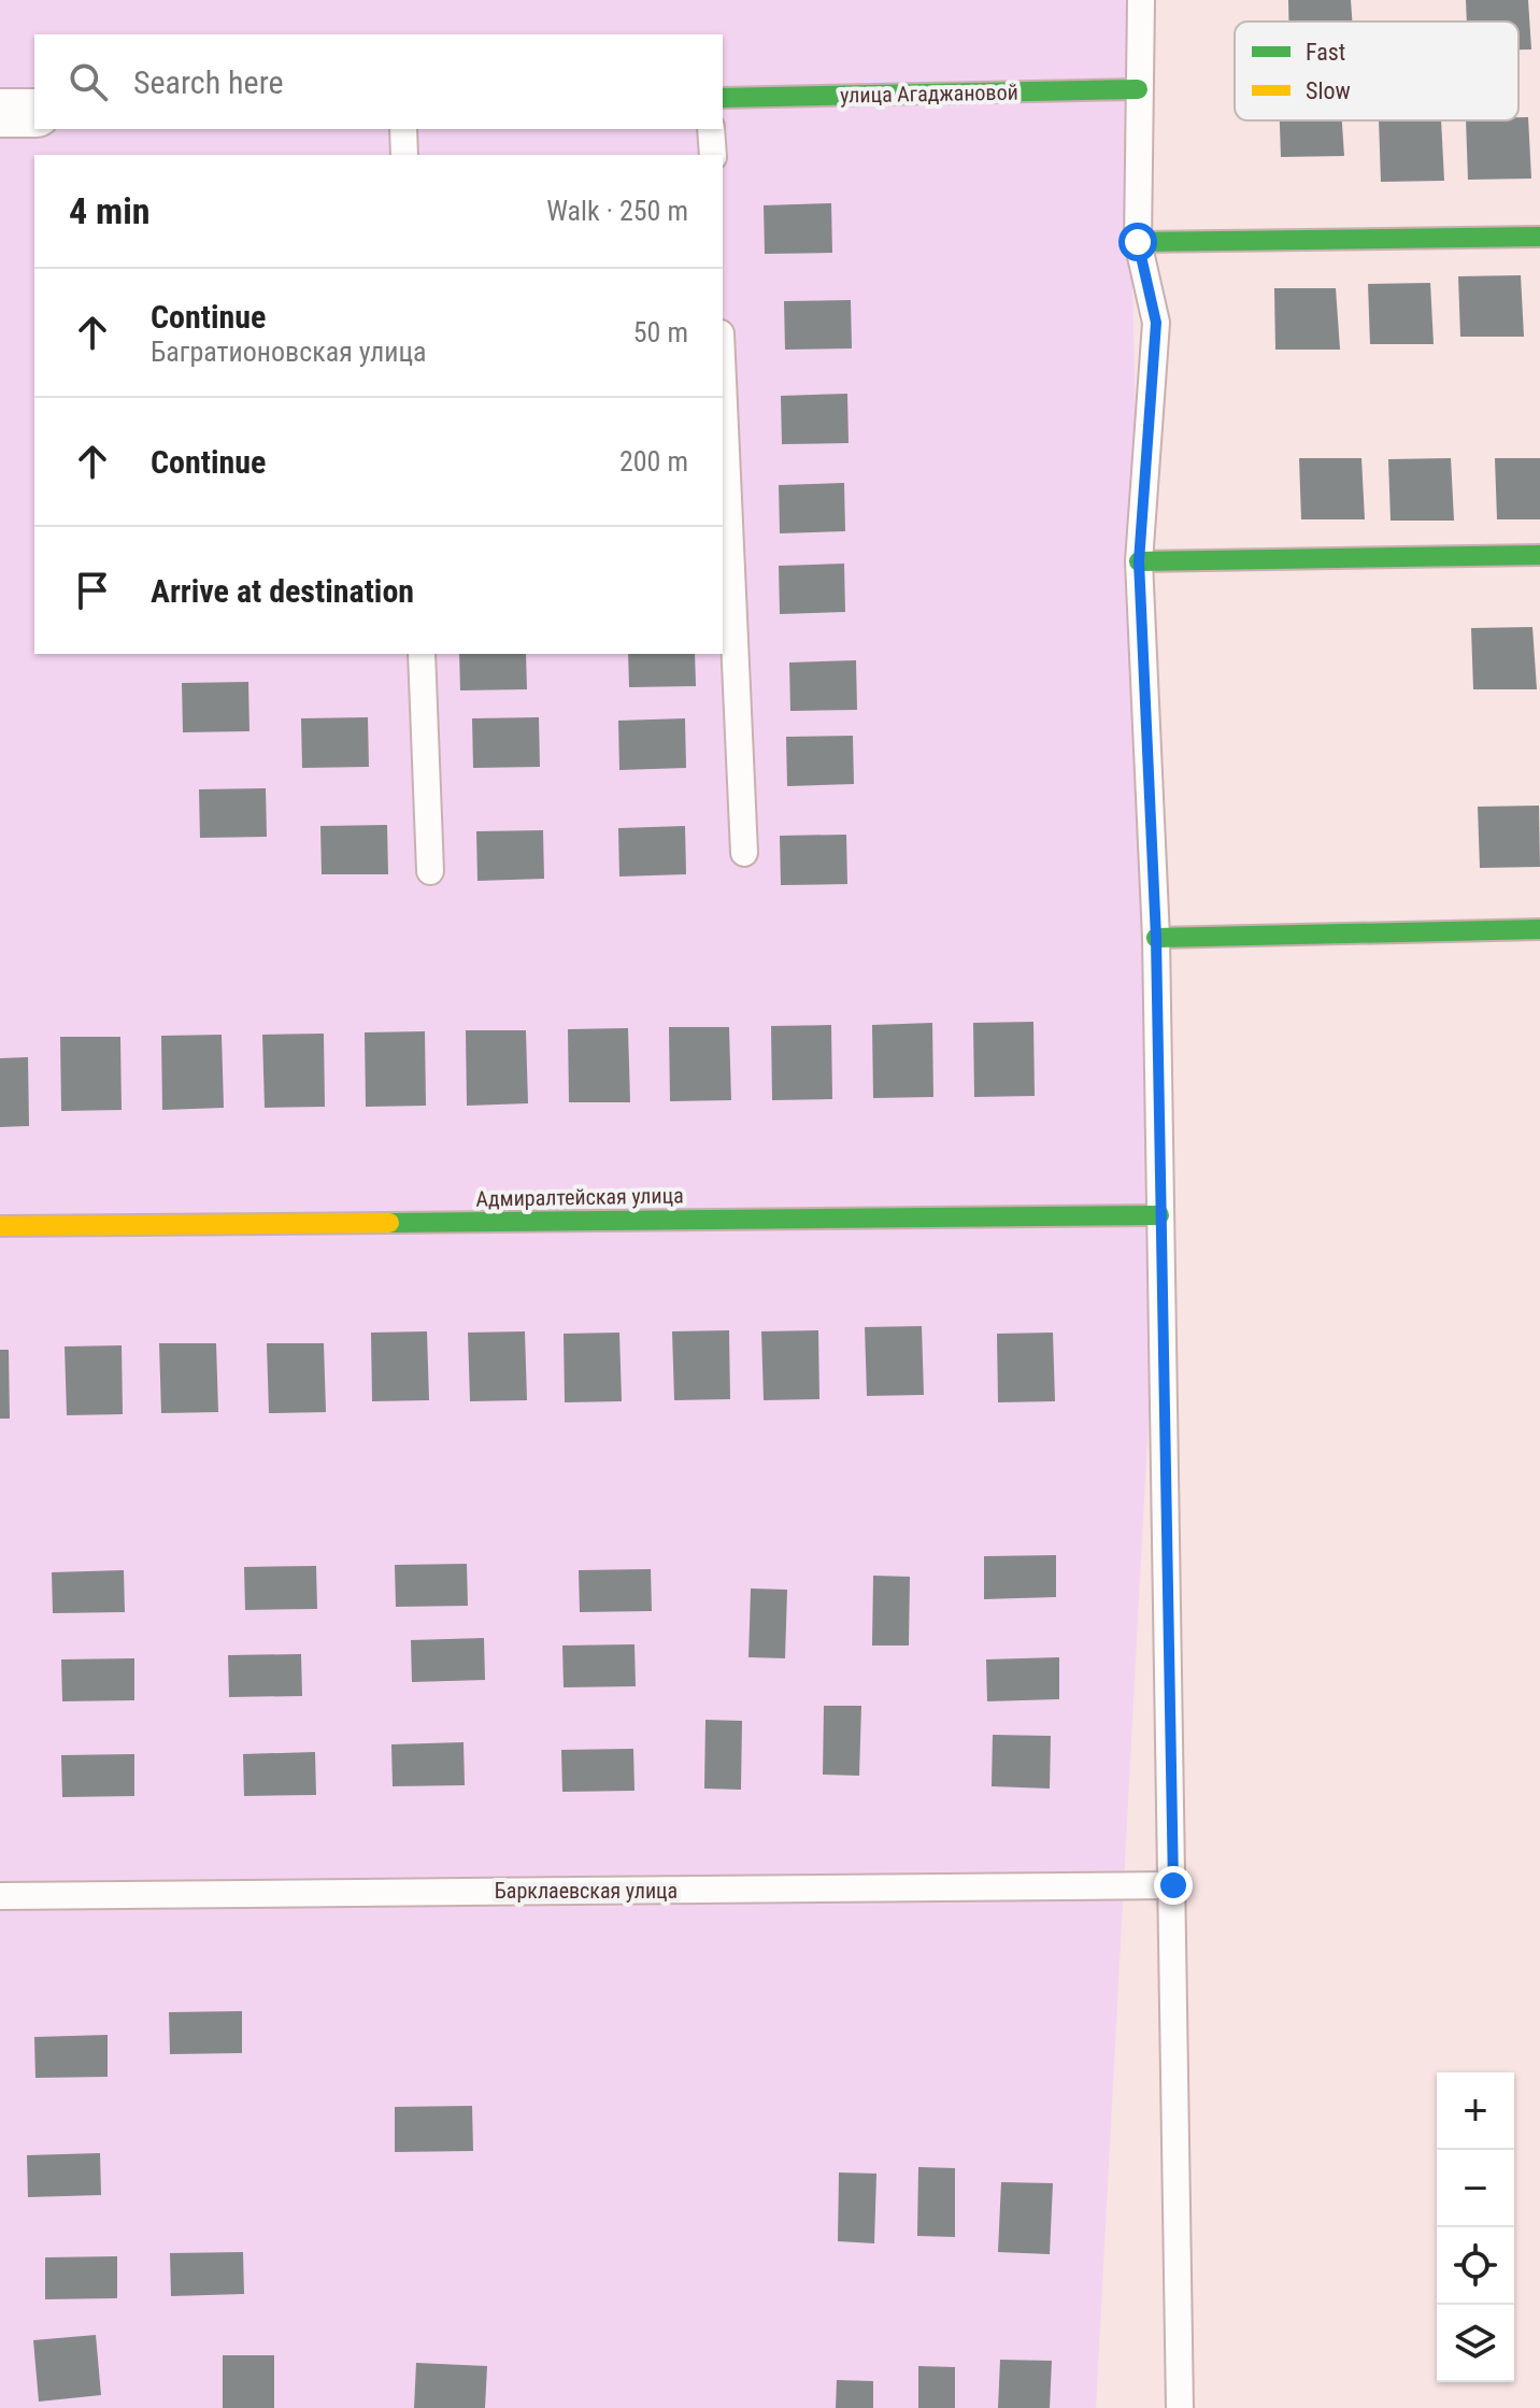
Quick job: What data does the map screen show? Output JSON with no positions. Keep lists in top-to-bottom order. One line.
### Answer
{"streets":{"street":["улица Агаджановой","Адмиралтейская улица"],"lane":["Барклаевская улица"]},"legend":["Fast","Slow"],"page":{"search":"Search here","heading":["4 min","Walk · 250 m"],"list":[["Continue","Багратионовская улица","50 m"],["Continue","200 m"],"Arrive at destination"],"map_buttons":["+","−"]}}
